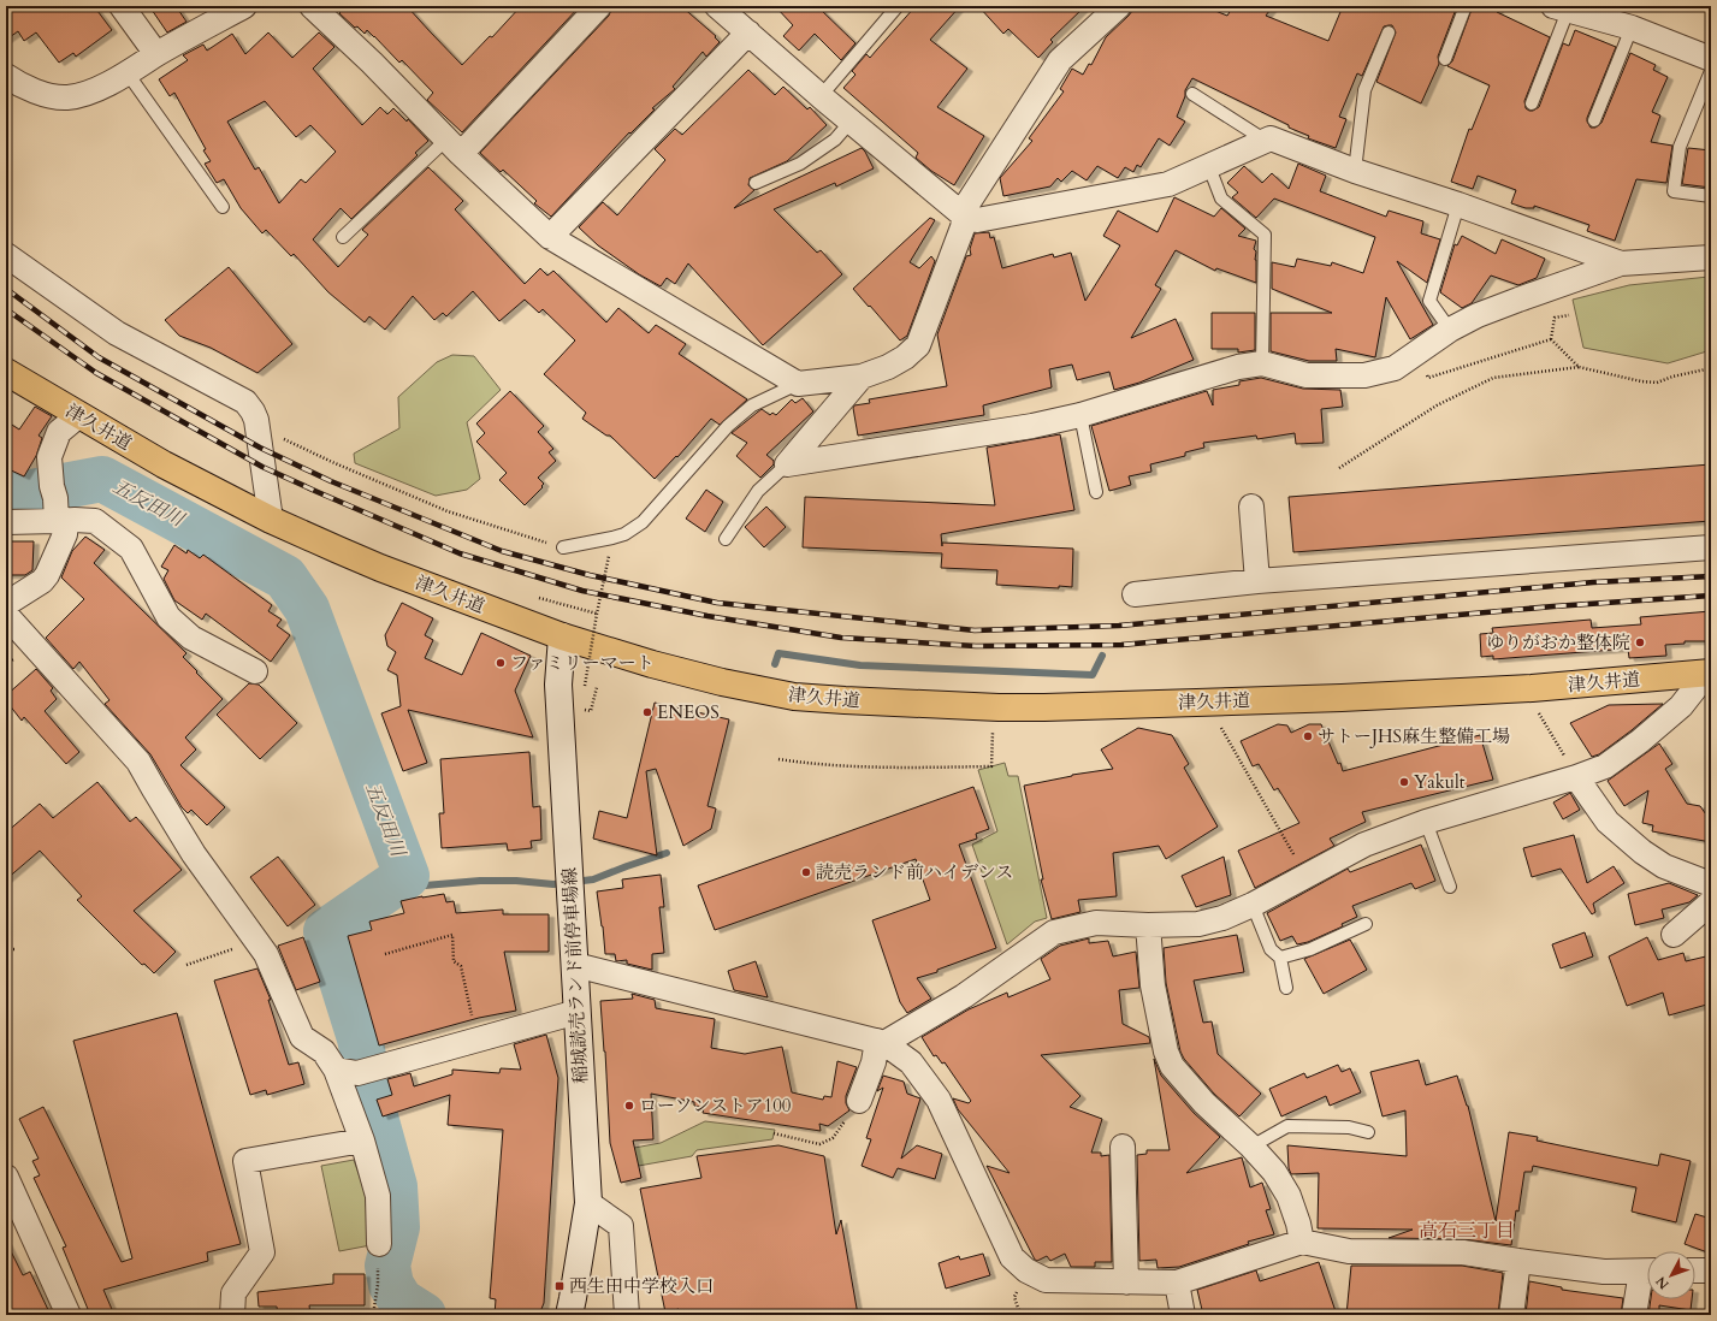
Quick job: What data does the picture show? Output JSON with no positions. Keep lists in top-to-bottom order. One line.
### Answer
{"streets":{"main road":["津久井道","稲城読売ランド前停車場線"]},"crossings":[["津久井道","稲城読売ランド前停車場線"]],"districts":["高石三丁目"],"water":["五反田川"],"places":{"other":["ゆりがおか整体院","ファミリーマート","ENEOS","サトーJHS麻生整備工場","Yakult","読売ランド前ハイデンス","ローソンストア100"],"transit":["西生田中学校入口"]},"north":"bottom left"}
